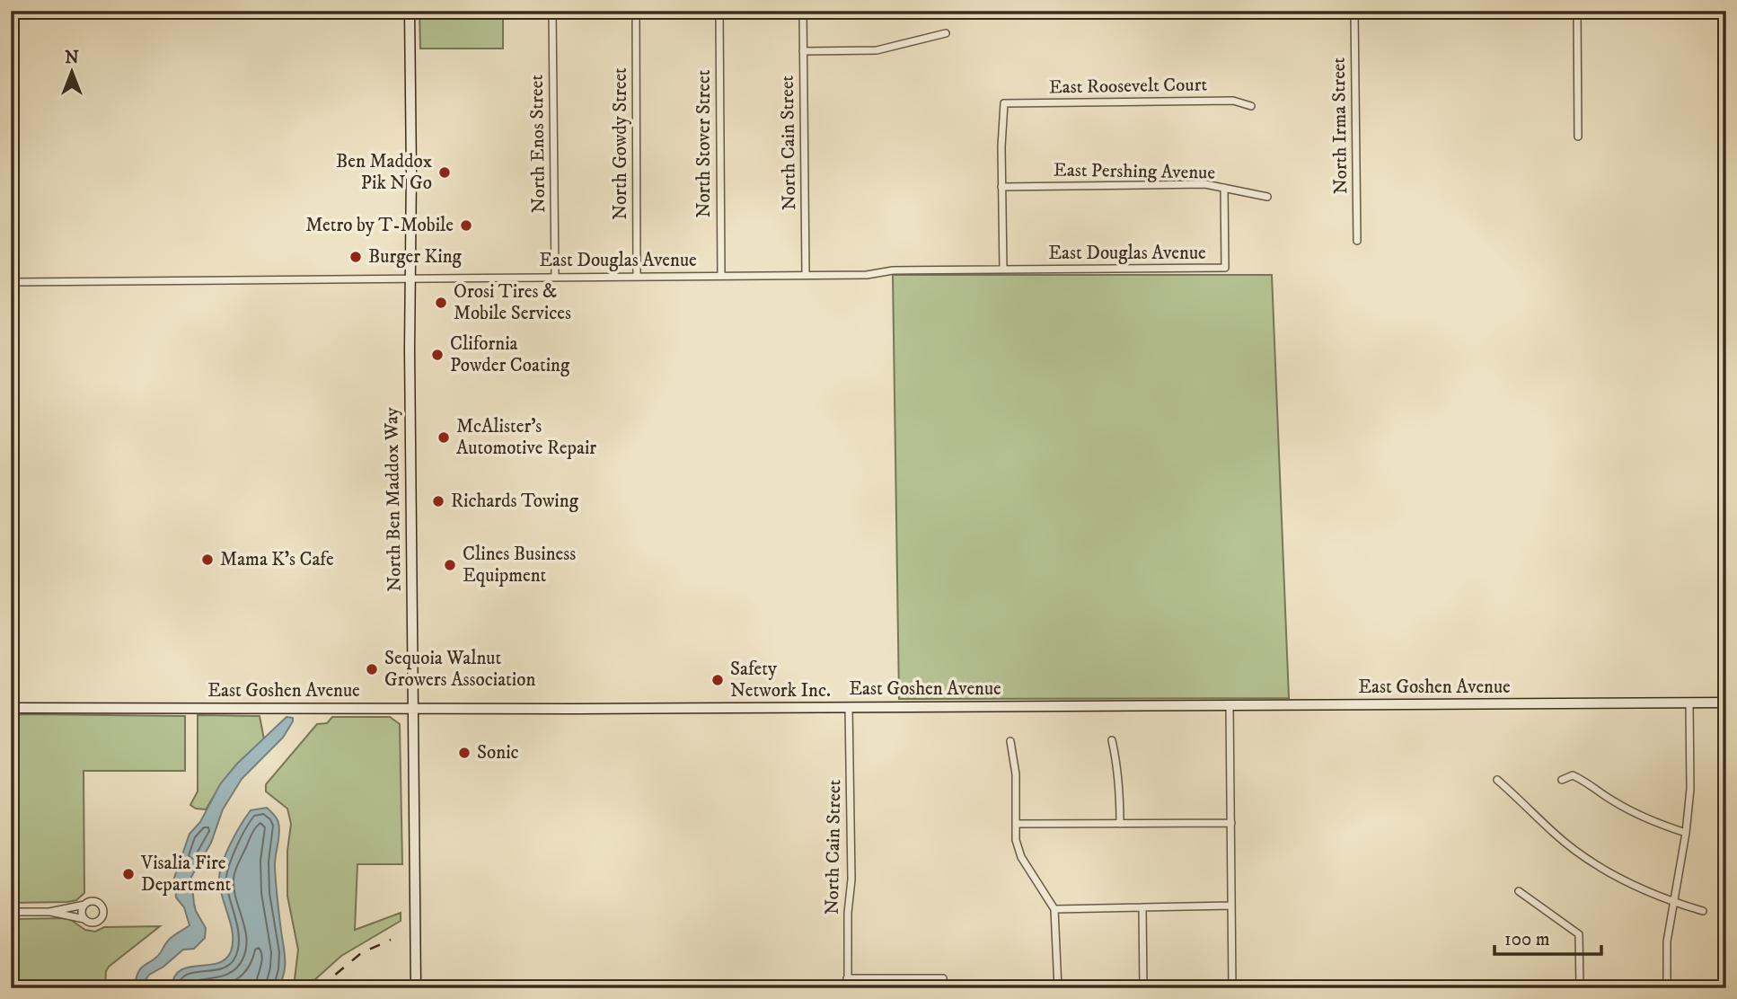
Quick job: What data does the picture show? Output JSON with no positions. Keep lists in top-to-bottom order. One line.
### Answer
{"streets":{"street":["East Roosevelt Court","North Irma Street","North Cain Street","North Enos Street","North Gowdy Street","North Stover Street","East Pershing Avenue","East Douglas Avenue","North Ben Maddox Way","East Goshen Avenue"]},"crossings":[["East Roosevelt Court","East Pershing Avenue"],["North Cain Street","East Douglas Avenue"],["North Cain Street","East Goshen Avenue"],["North Enos Street","East Douglas Avenue"],["North Gowdy Street","East Douglas Avenue"],["North Stover Street","East Douglas Avenue"],["East Pershing Avenue","East Douglas Avenue"],["East Douglas Avenue","North Ben Maddox Way"],["North Ben Maddox Way","East Goshen Avenue"]],"places":["Ben Maddox Pik N Go","Metro by T-Mobile","Burger King","Orosi Tires & Mobile Services","Clifornia Powder Coating","McAlister's Automotive Repair","Richards Towing","Mama K's Cafe","Clines Business Equipment","Sequoia Walnut Growers Association","Safety Network Inc.","Sonic","Visalia Fire Department"],"scale_bar":"100 m","north":"top"}
